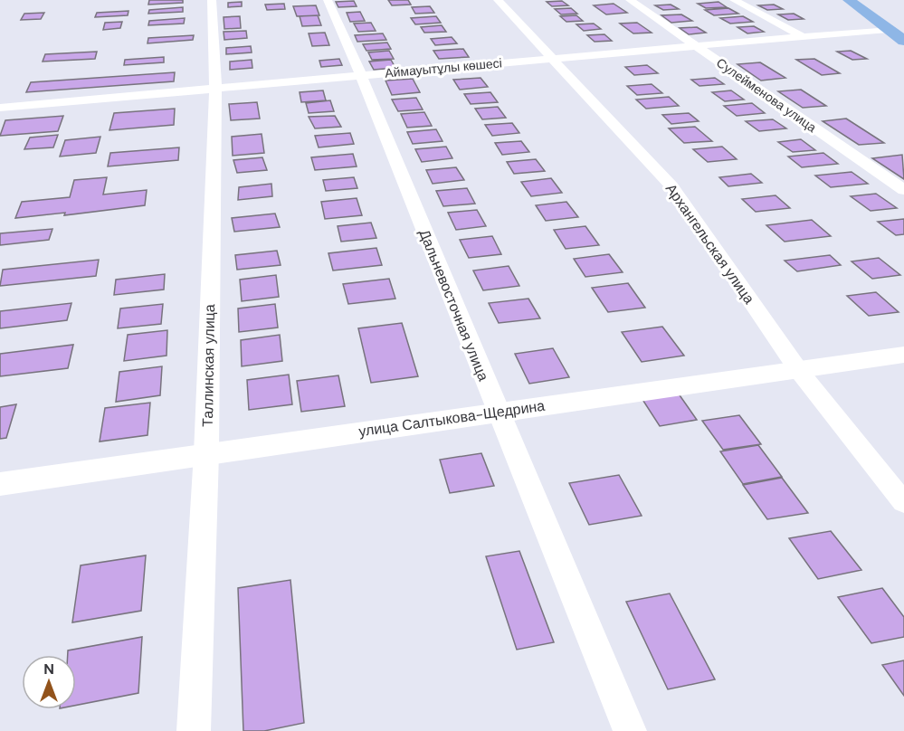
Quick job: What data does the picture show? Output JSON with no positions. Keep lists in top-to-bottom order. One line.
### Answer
{"streets":{"street":["Аймауытұлы көшесі","Сулейменова улица","Архангельская улица","Дальневосточная улица","Таллинская улица","улица Салтыкова-Щедрина"]},"crossings":[["Аймауытұлы көшесі","Сулейменова улица"],["Аймауытұлы көшесі","Архангельская улица"],["Аймауытұлы көшесі","Дальневосточная улица"],["Аймауытұлы көшесі","Таллинская улица"],["Архангельская улица","улица Салтыкова-Щедрина"],["Дальневосточная улица","улица Салтыкова-Щедрина"],["Таллинская улица","улица Салтыкова-Щедрина"]],"north":"top"}
